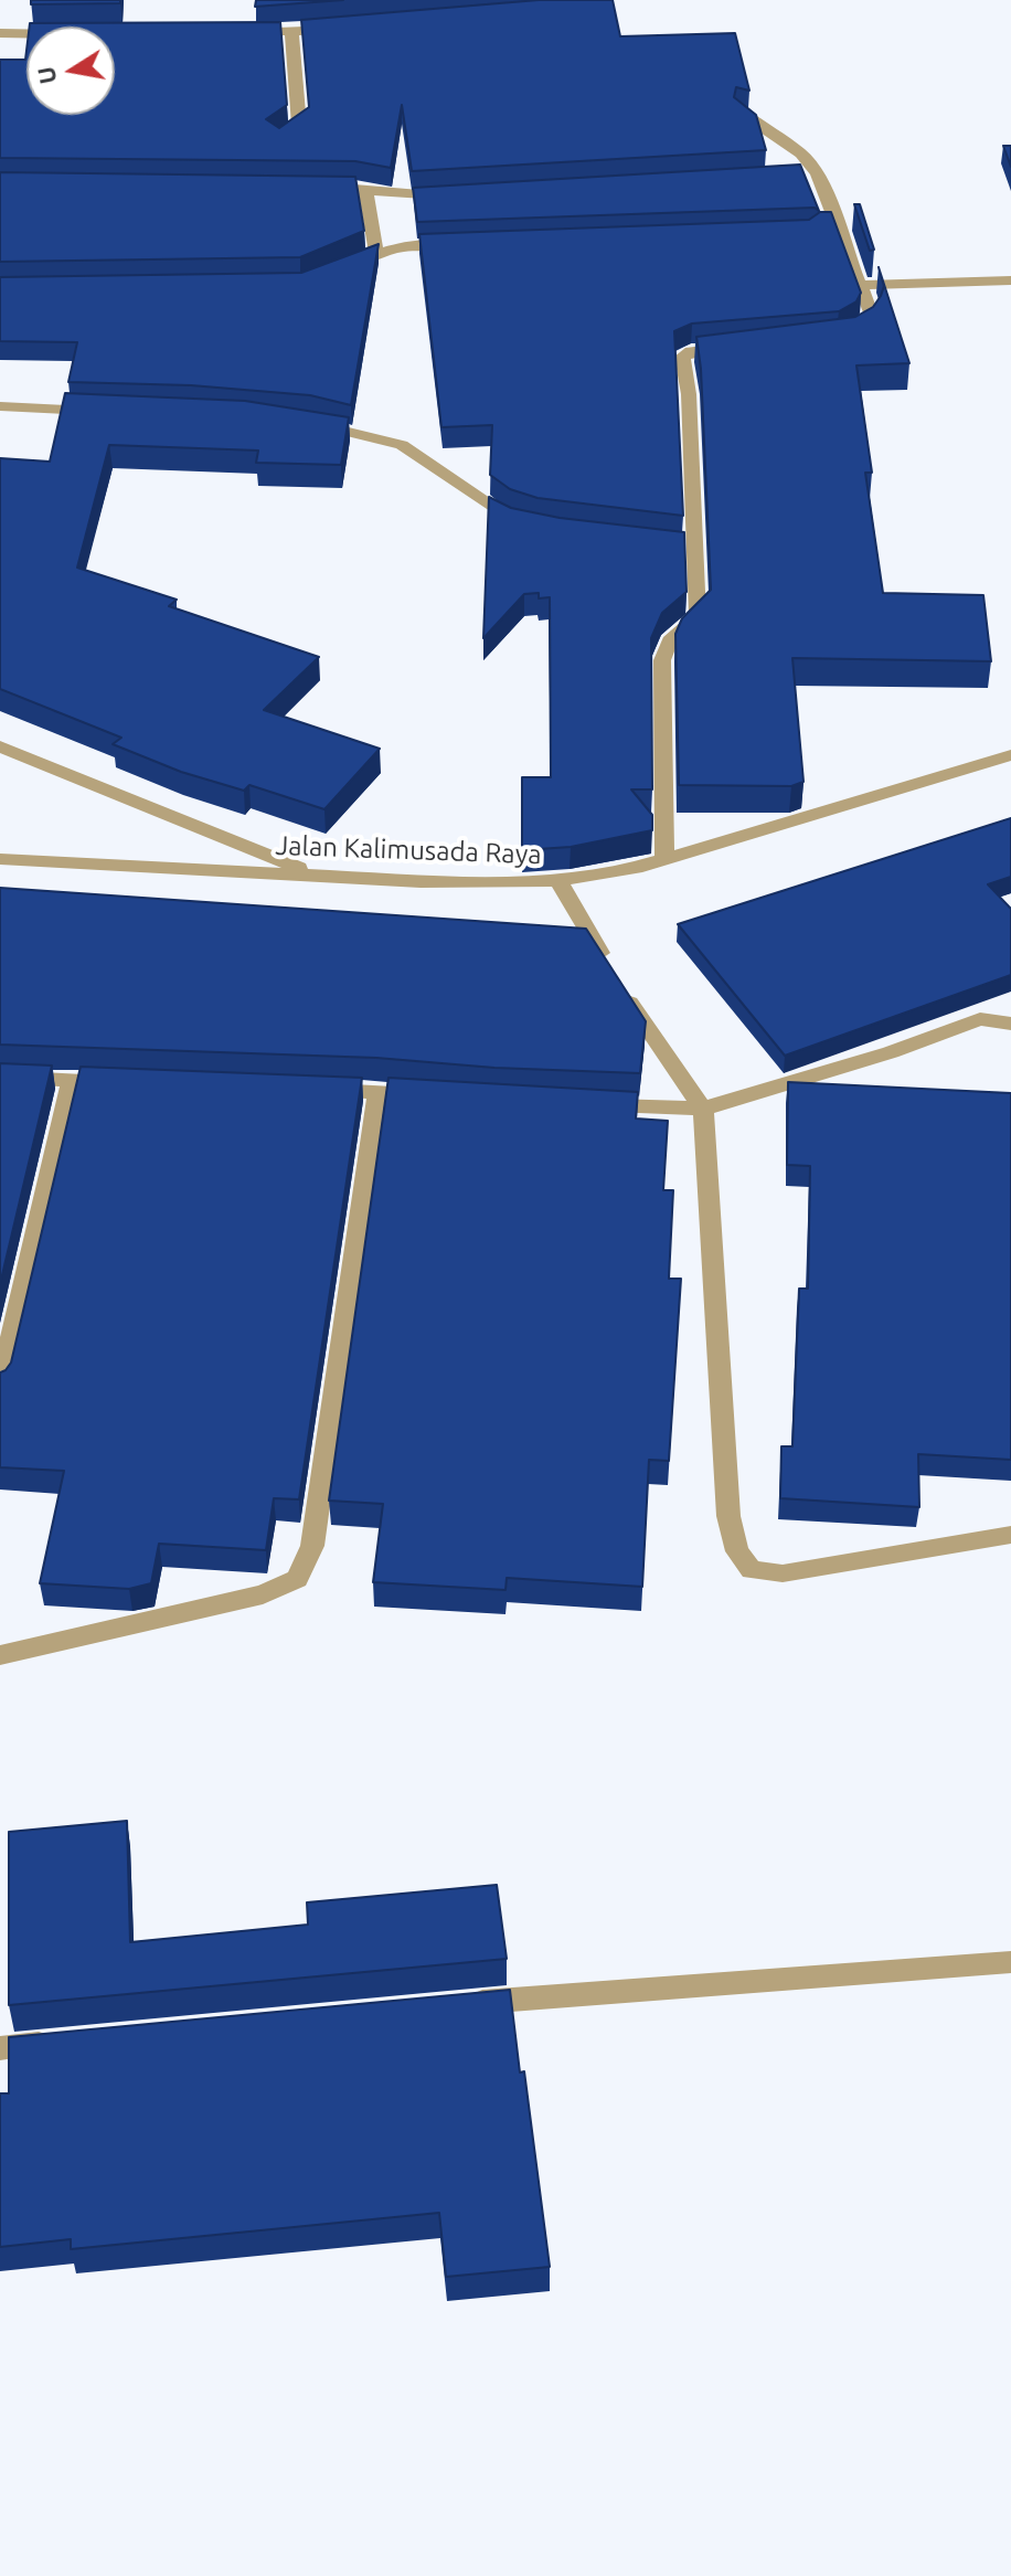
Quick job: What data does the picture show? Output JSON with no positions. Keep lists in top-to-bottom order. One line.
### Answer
{"streets":{"street":["Jalan Kalimusada Raya"]},"north":"left"}
